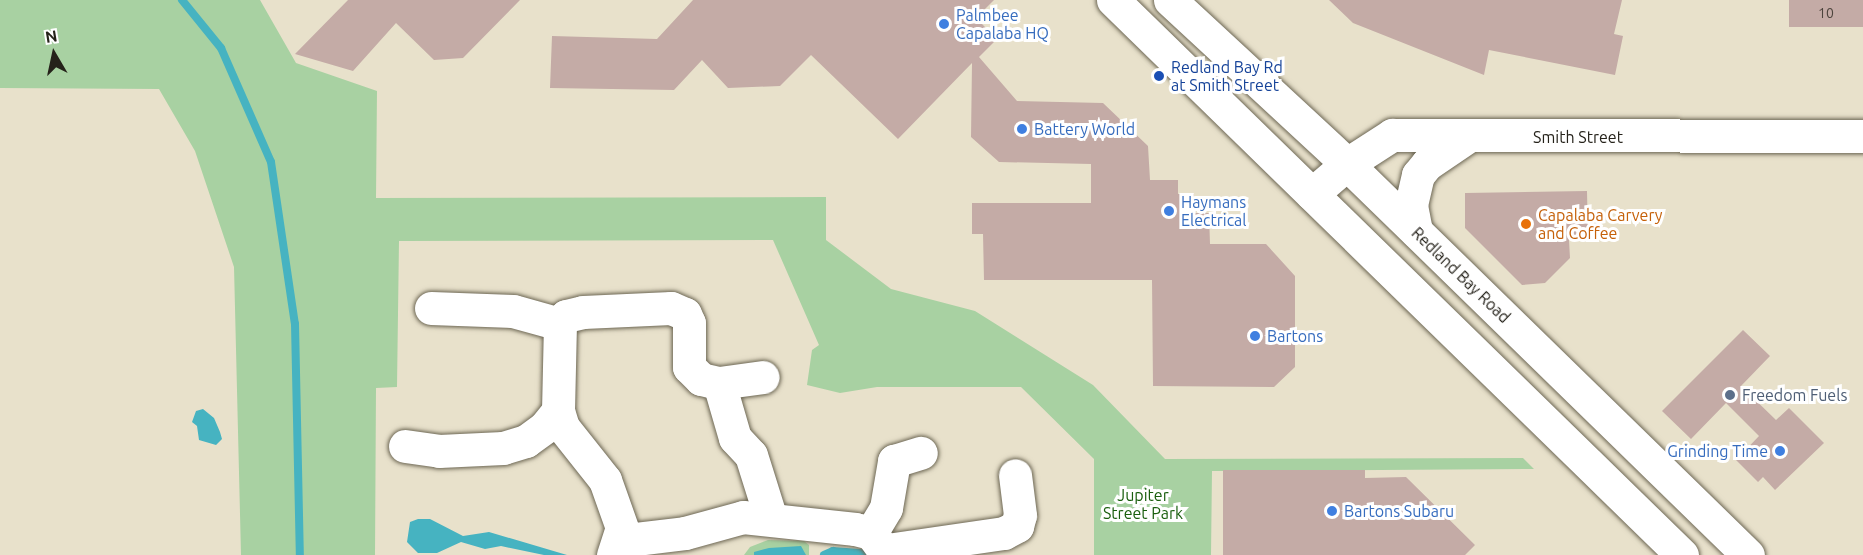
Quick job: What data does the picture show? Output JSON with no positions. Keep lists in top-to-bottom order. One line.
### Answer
{"streets":{"street":["Smith Street","Redland Bay Road"]},"crossings":[["Smith Street","Redland Bay Road"]],"parks":["Jupiter Street Park"],"places":["Palmbee Capalaba HQ","Redland Bay Rd at Smith Street","Battery World","Haymans Electrical","Capalaba Carvery and Coffee","Bartons","Freedom Fuels","Grinding Time","Bartons Subaru"],"house_numbers":["10"],"north":"top"}
